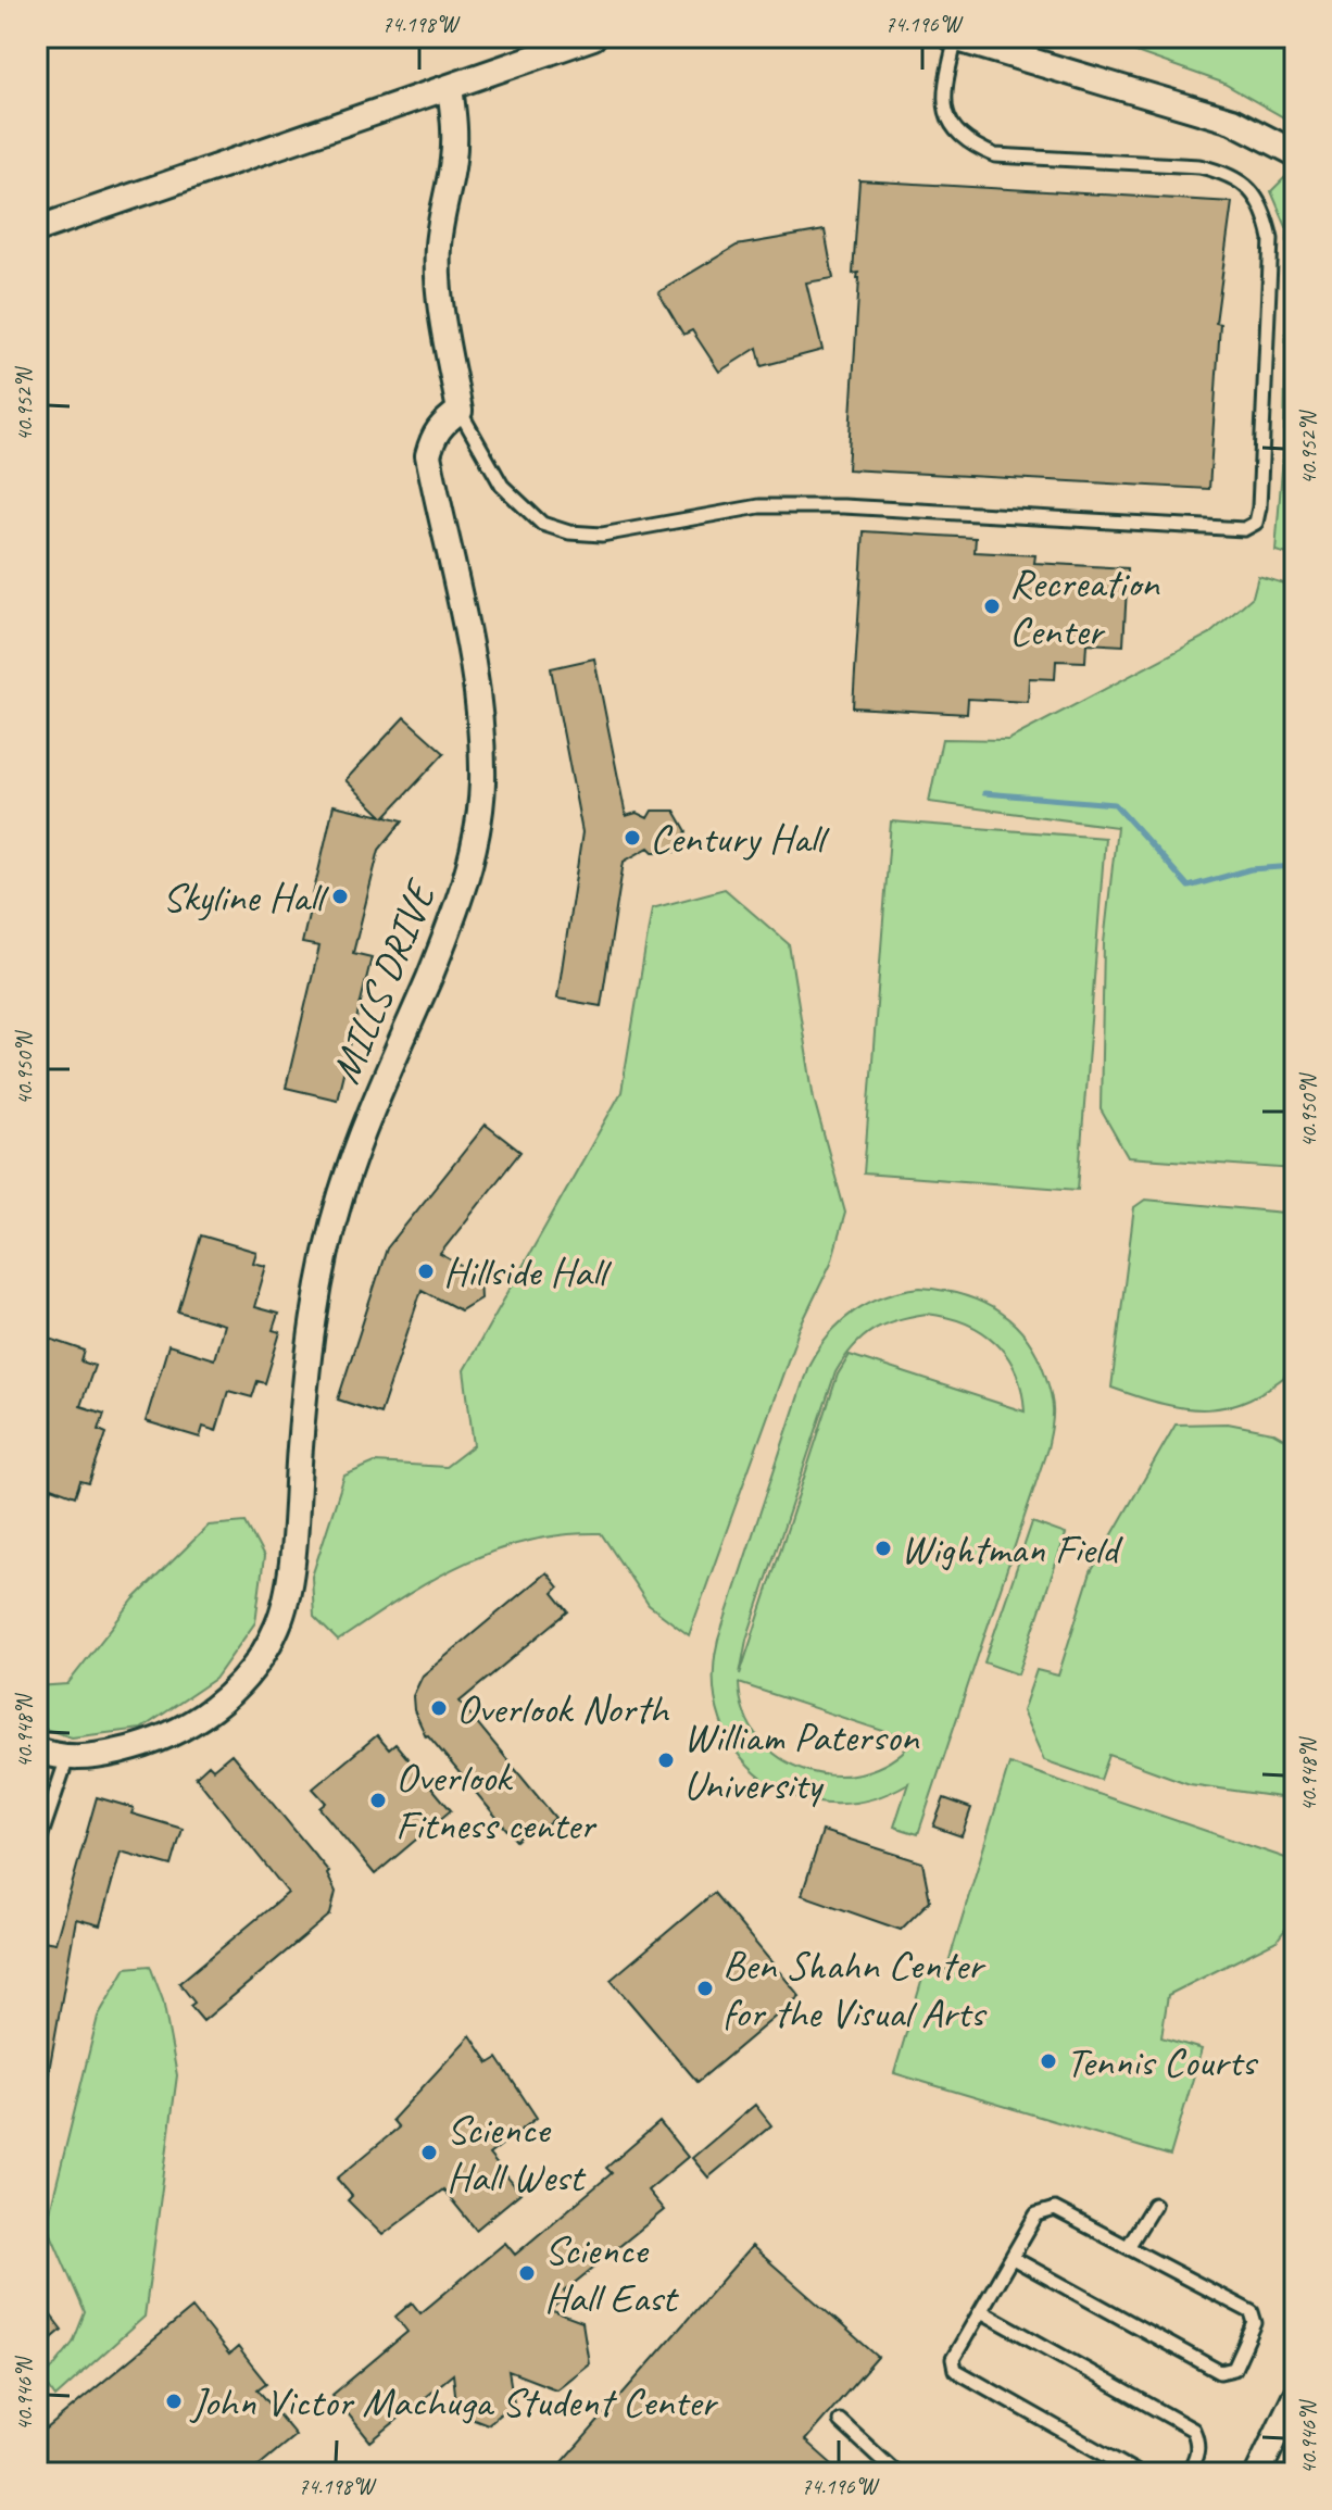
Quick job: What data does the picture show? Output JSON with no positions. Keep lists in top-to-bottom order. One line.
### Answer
{"streets":{"street":["MILLS DRIVE"]},"places":["Recreation Center","Century Hall","Skyline Hall","Hillside Hall","Wightman Field","Overlook North","William Paterson University","Overlook Fitness center","Ben Shahn Center for the Visual Arts","Tennis Courts","Science Hall West","Science Hall East","John Victor Machuga Student Center"],"coordinates":["74.198°W","74.196°W","40.952°N","40.950°N","40.948°N","40.946°N"]}
